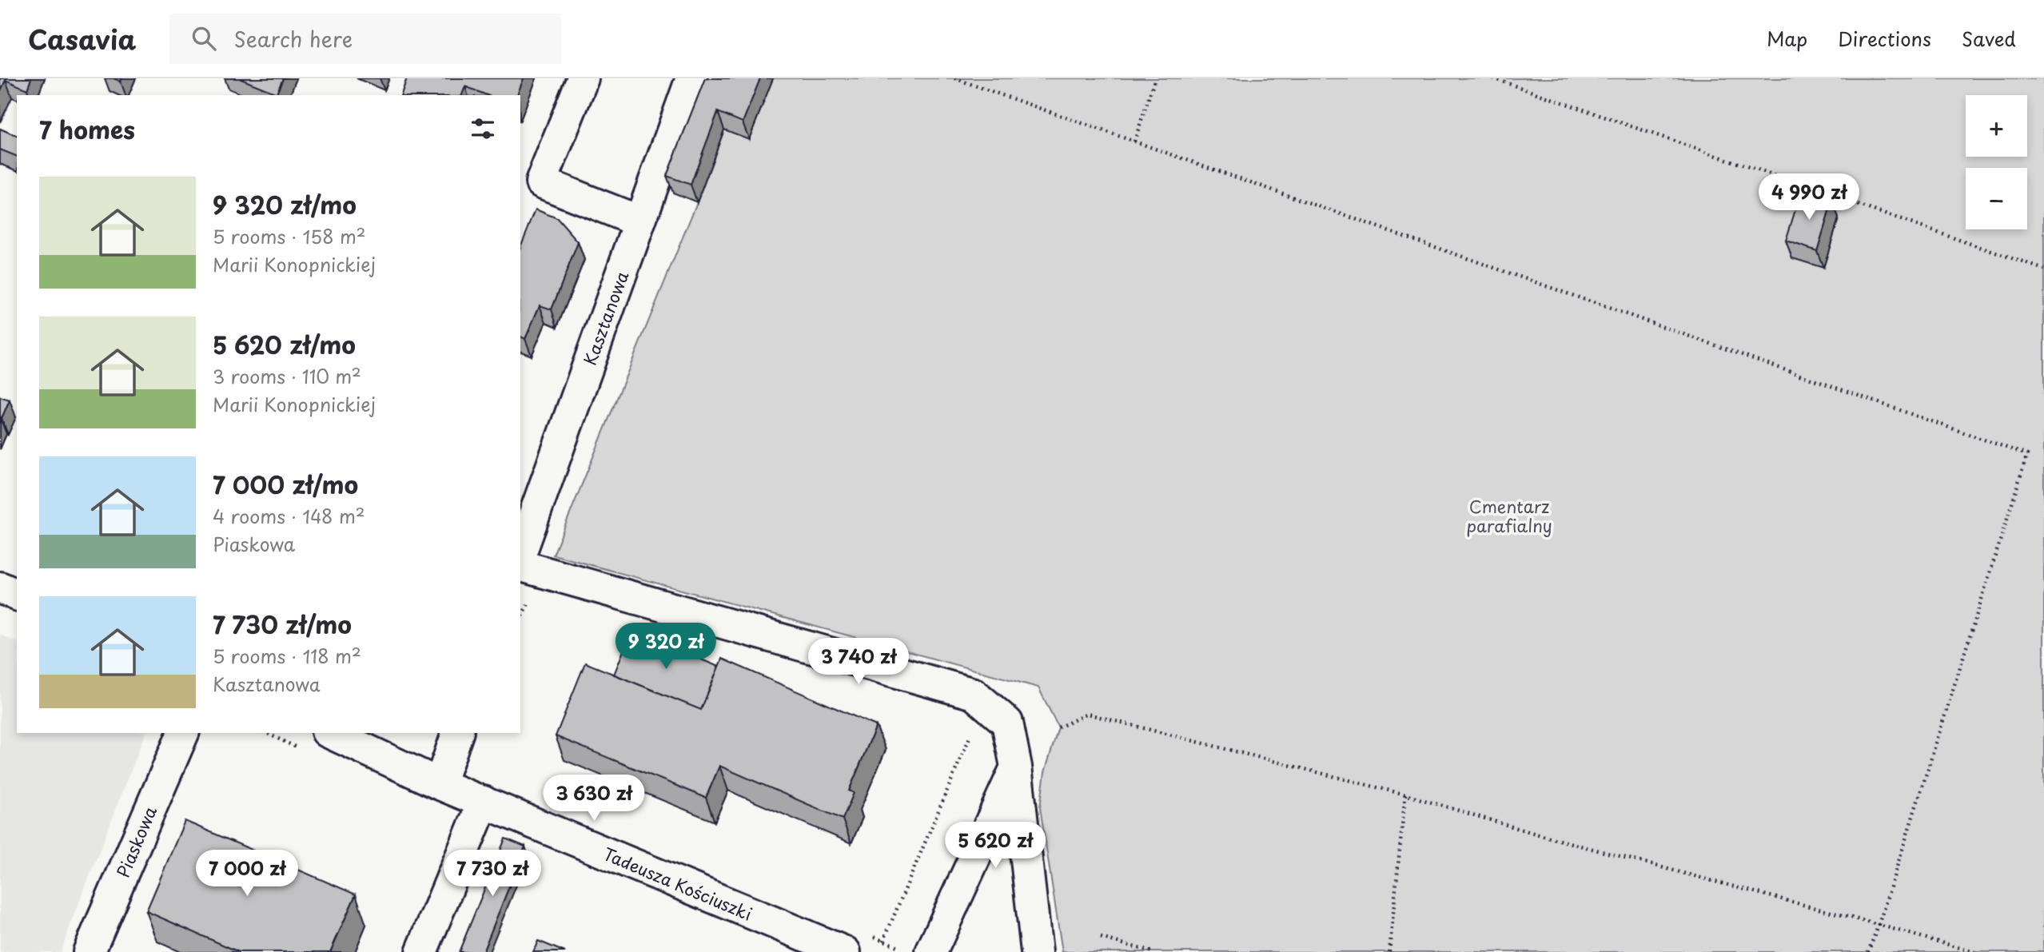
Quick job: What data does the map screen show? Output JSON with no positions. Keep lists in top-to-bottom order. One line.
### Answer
{"streets":{"street":["Kasztanowa","Piaskowa","Tadeusza Kościuszki"]},"parks":["Cmentarz parafialny"],"page":{"header":"Casavia","search":"Search here","nav":["Map","Directions","Saved"],"map_buttons":["+","−"],"heading":"7 homes","list":[{"name":"9 320 zł/mo","note":"5 rooms · 158 m² · Marii Konopnickiej"},{"name":"5 620 zł/mo","note":"3 rooms · 110 m² · Marii Konopnickiej"},{"name":"7 000 zł/mo","note":"4 rooms · 148 m² · Piaskowa"},{"name":"7 730 zł/mo","note":"5 rooms · 118 m² · Kasztanowa"}],"price":["4 990 zł","9 320 zł","3 740 zł","3 630 zł","5 620 zł","7 000 zł","7 730 zł"]}}
